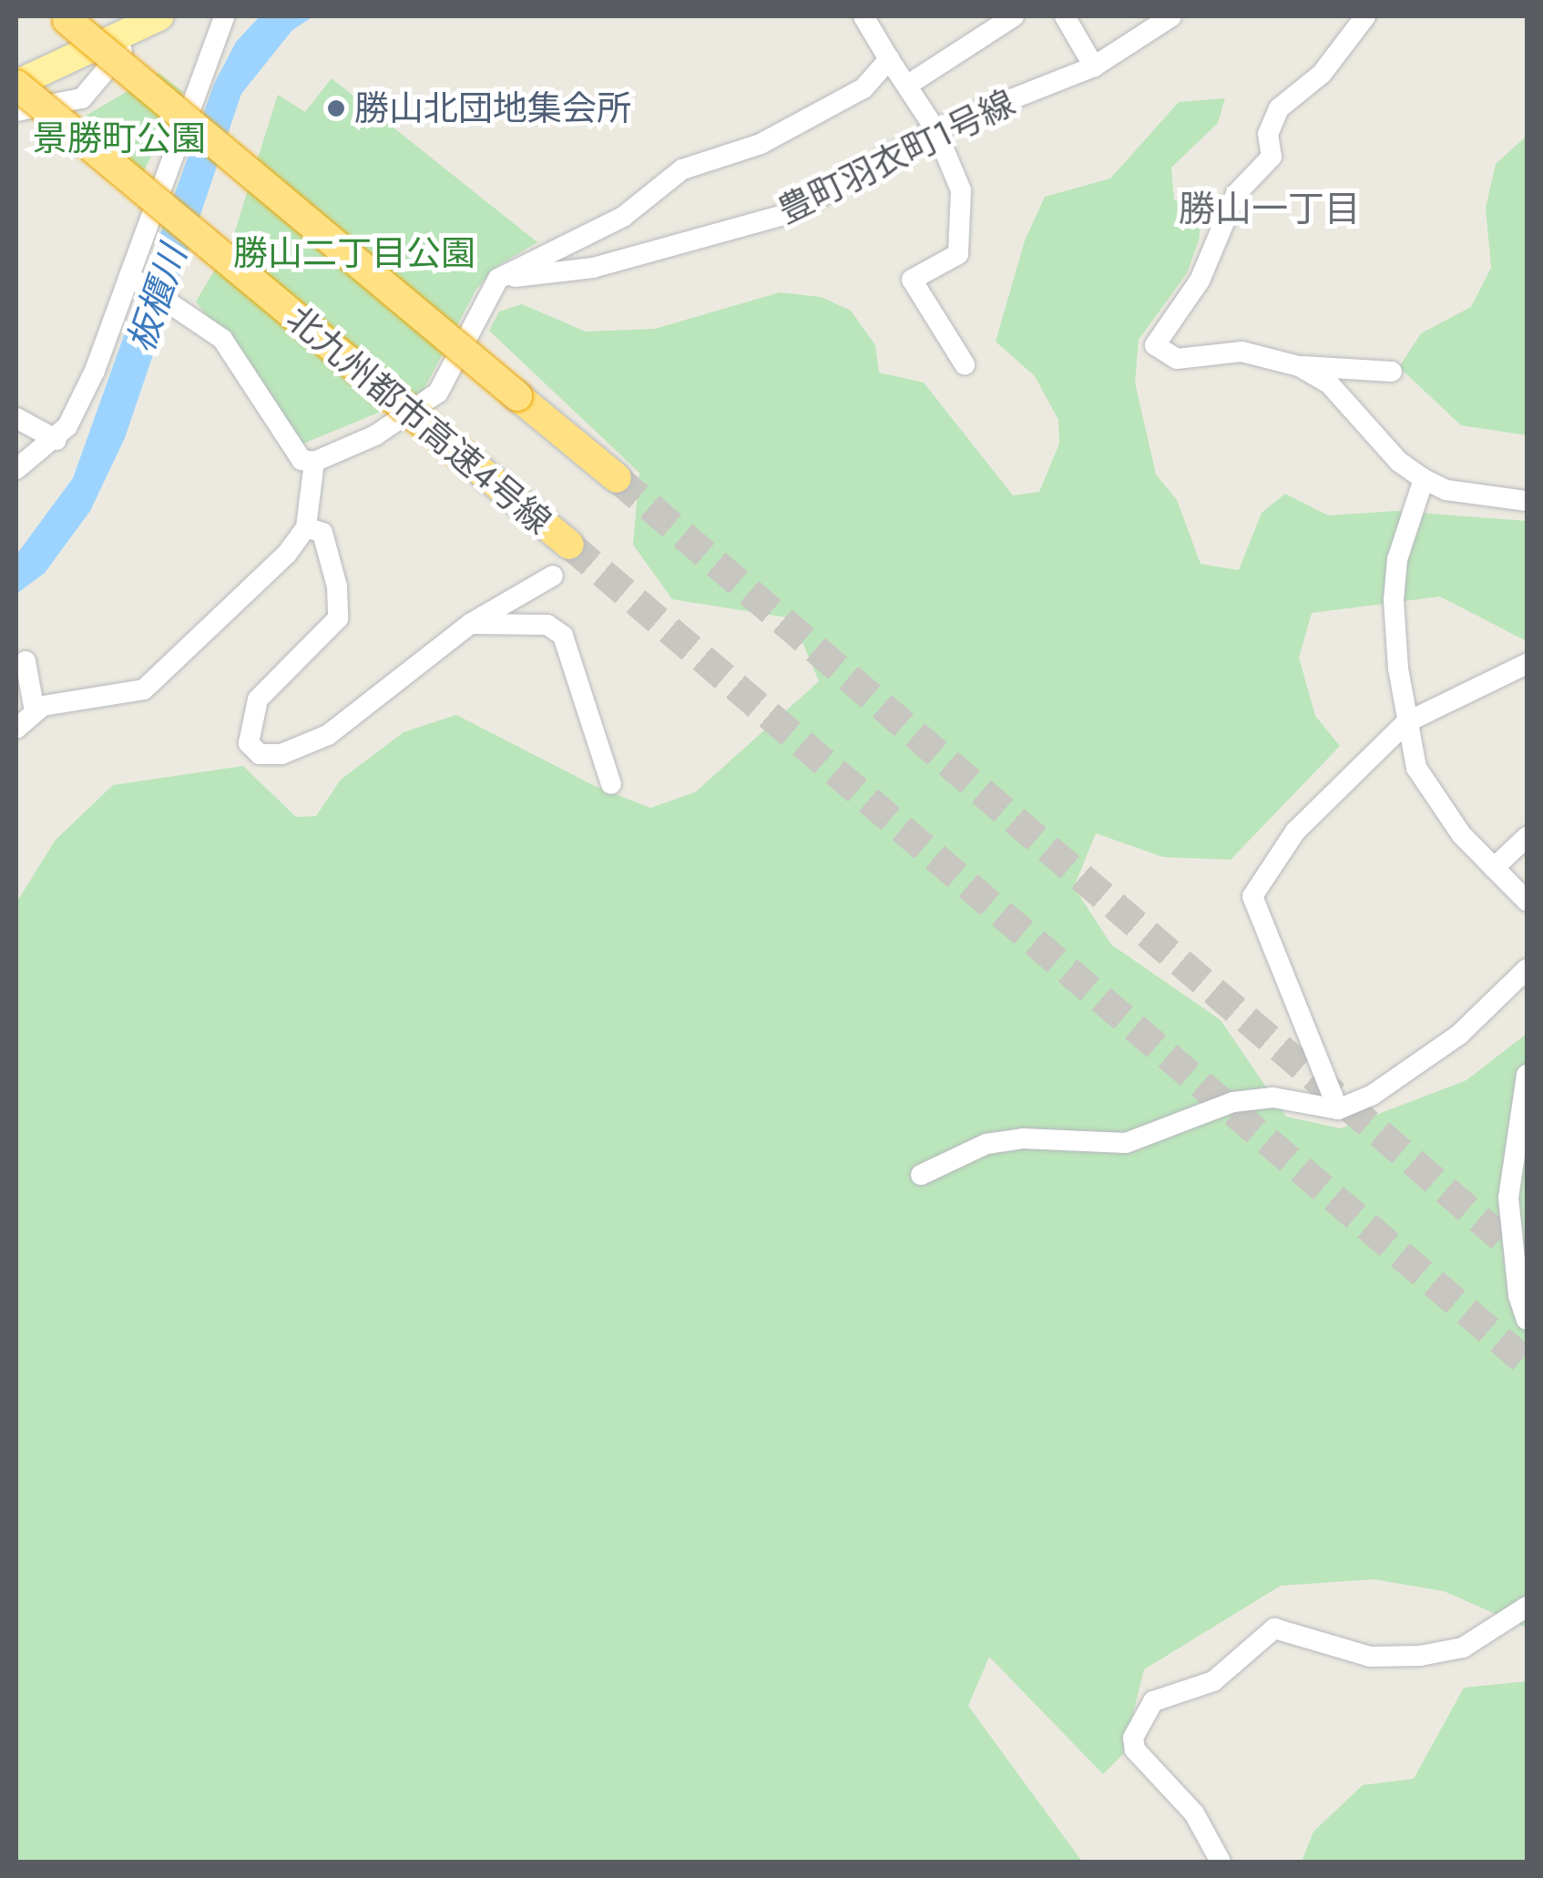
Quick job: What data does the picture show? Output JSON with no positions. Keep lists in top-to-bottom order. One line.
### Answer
{"streets":{"highway":["北九州都市高速４号線"],"street":["豊町羽衣町1号線"]},"districts":["勝山一丁目"],"water":["板櫃川"],"parks":["景勝町公園","勝山二丁目公園"],"places":["勝山北団地集会所"]}
